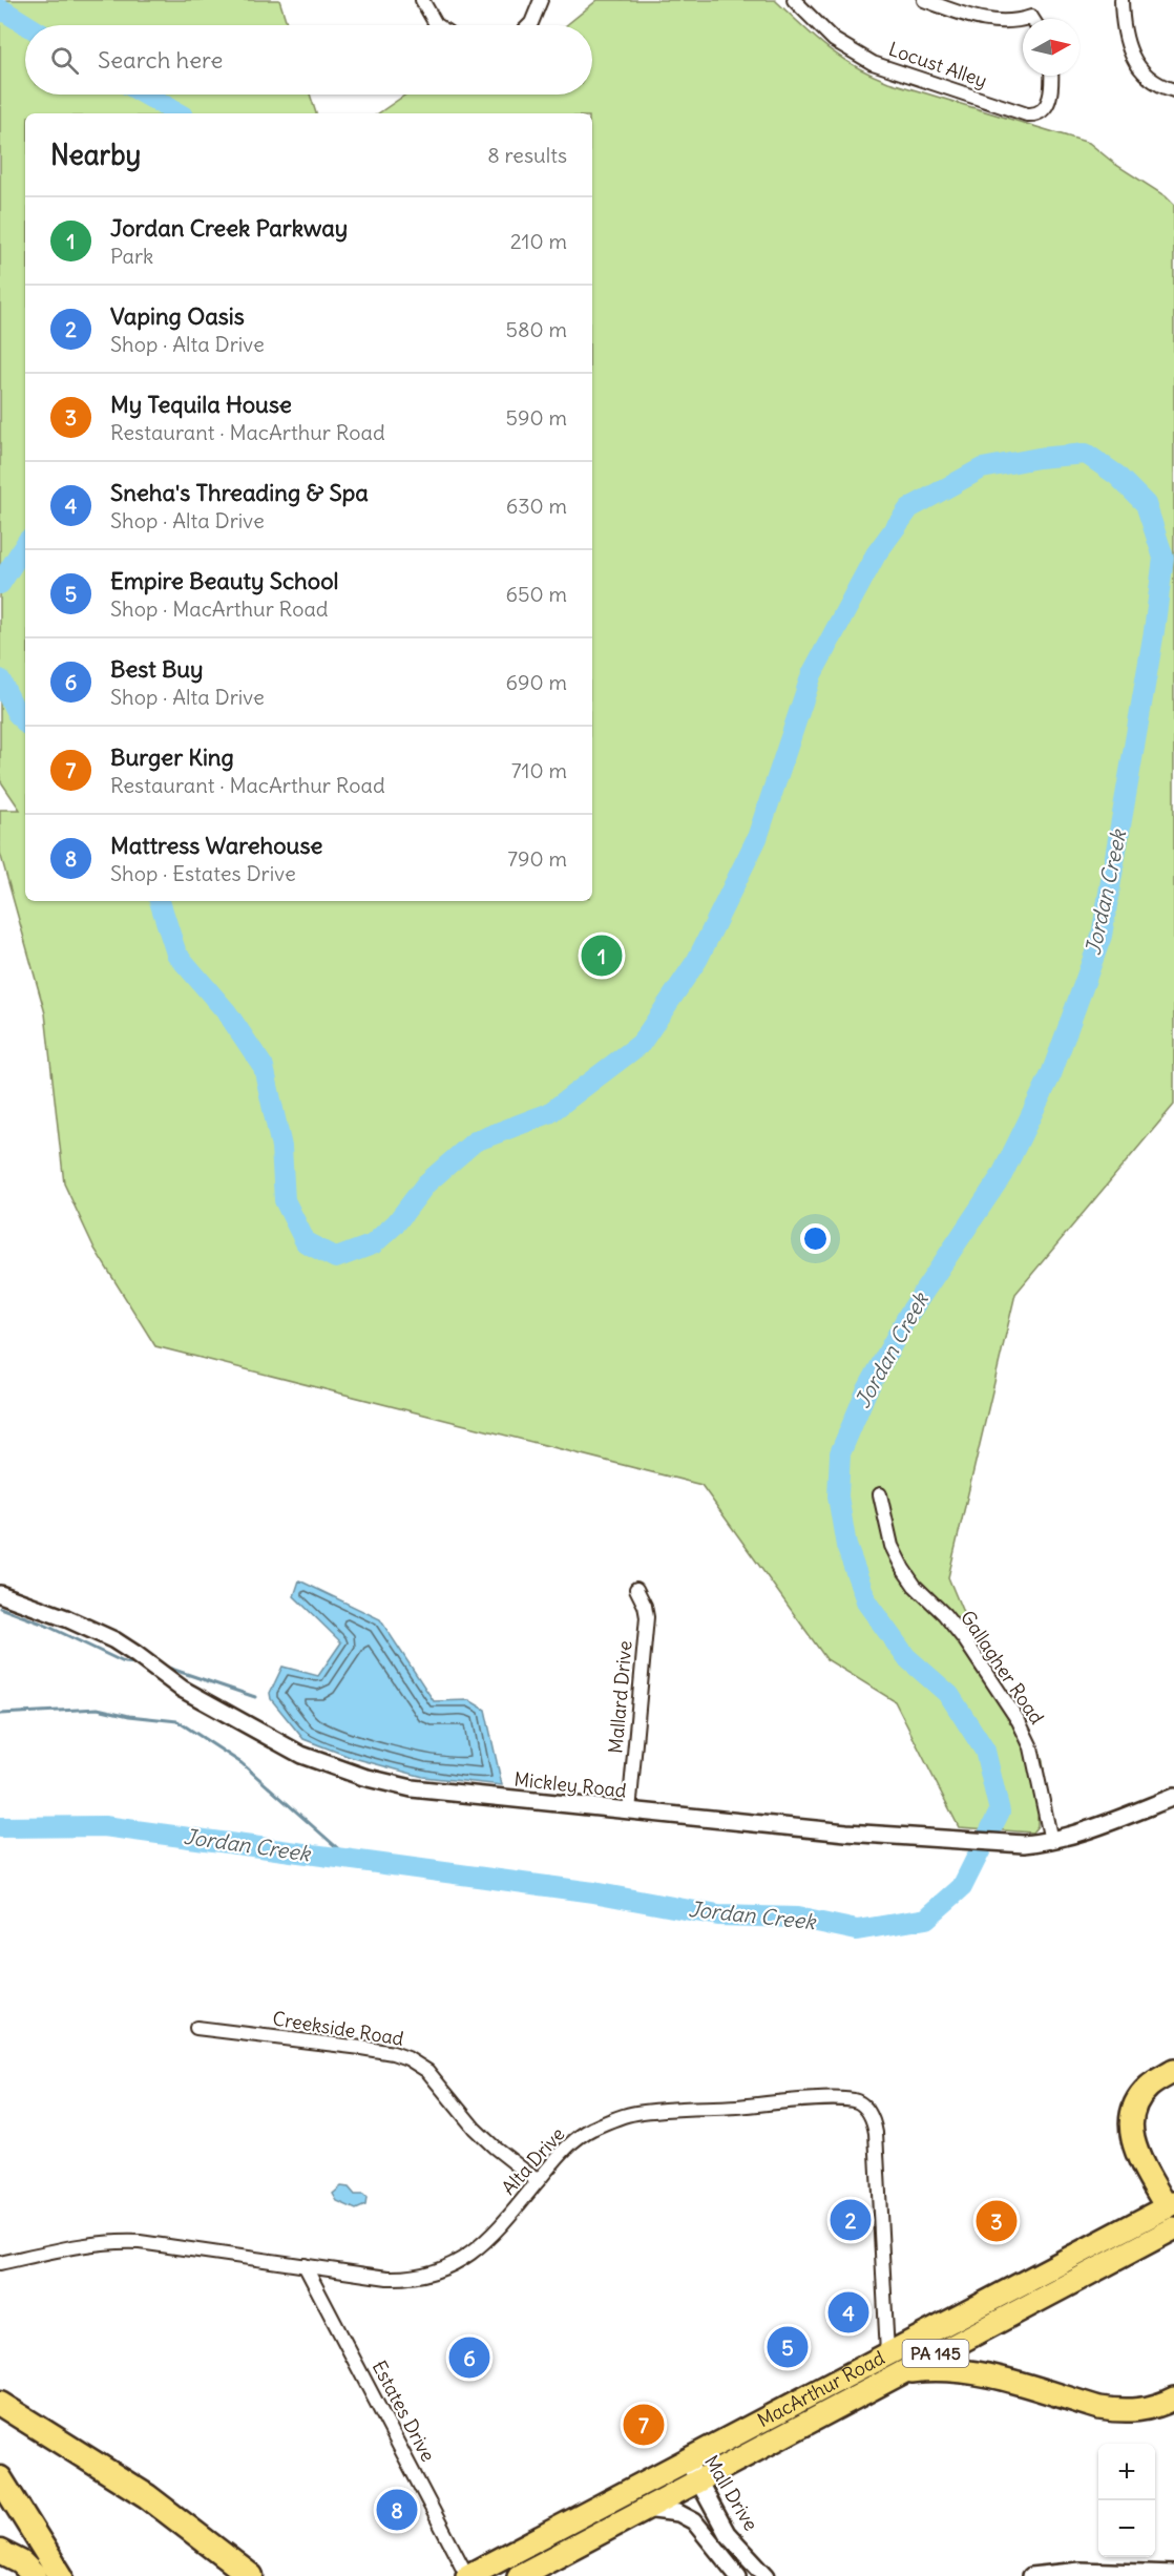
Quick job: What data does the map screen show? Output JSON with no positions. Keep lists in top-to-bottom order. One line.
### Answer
{"streets":{"highway":["PA 145","MacArthur Road"],"street":["Locust Alley","Gallagher Road","Mallard Drive","Mickley Road","Creekside Road","Alta Drive","Estates Drive","Mall Drive"]},"crossings":[["Gallagher Road","Mickley Road"],["Mallard Drive","Mickley Road"],["Creekside Road","Alta Drive"],["Alta Drive","MacArthur Road"],["Alta Drive","Estates Drive"],["MacArthur Road","Estates Drive"],["MacArthur Road","Mall Drive"]],"water":["Jordan Creek"],"north":"right","page":{"search":"Search here","heading":["Nearby","8 results"],"list":[{"mark":"1","name":"Jordan Creek Parkway","note":"Park","value":"210 m"},{"mark":"2","name":"Vaping Oasis","note":"Shop · Alta Drive","value":"580 m"},{"mark":"3","name":"My Tequila House","note":"Restaurant · MacArthur Road","value":"590 m"},{"mark":"4","name":"Sneha's Threading & Spa","note":"Shop · Alta Drive","value":"630 m"},{"mark":"5","name":"Empire Beauty School","note":"Shop · MacArthur Road","value":"650 m"},{"mark":"6","name":"Best Buy","note":"Shop · Alta Drive","value":"690 m"},{"mark":"7","name":"Burger King","note":"Restaurant · MacArthur Road","value":"710 m"},{"mark":"8","name":"Mattress Warehouse","note":"Shop · Estates Drive","value":"790 m"}],"pins":["1","2","3","4","5","6","7","8"],"map_buttons":["+","−"]}}
